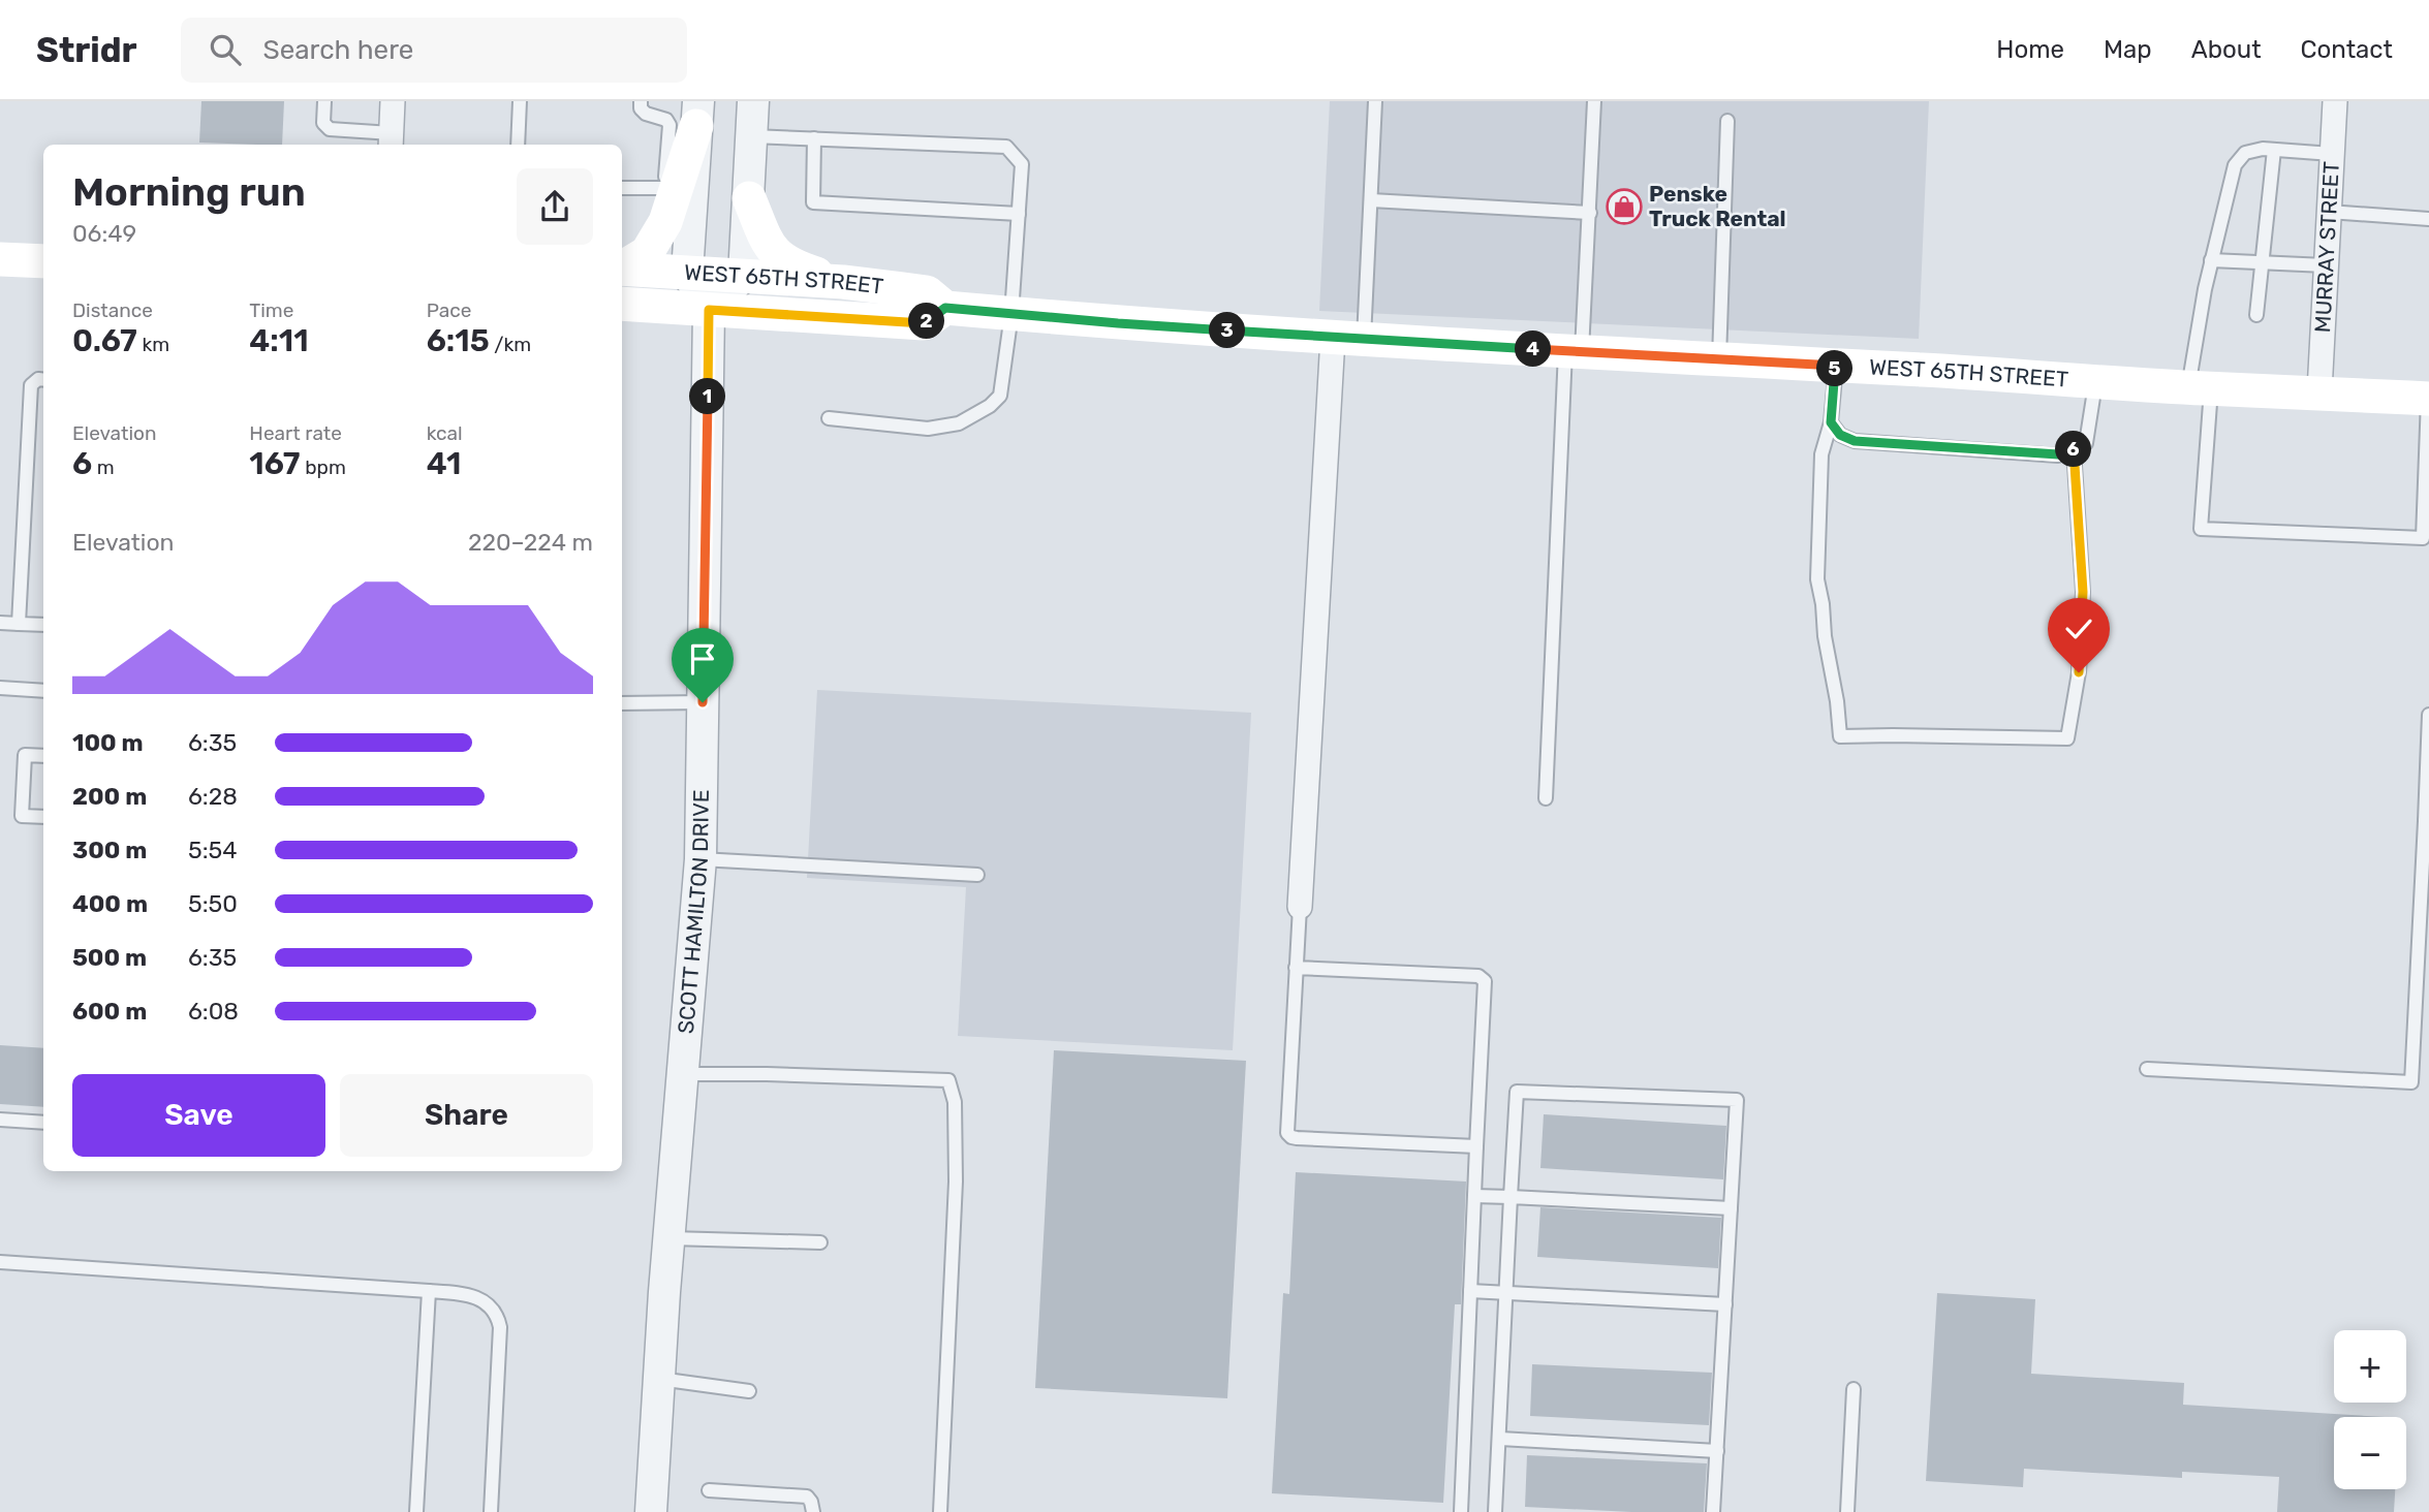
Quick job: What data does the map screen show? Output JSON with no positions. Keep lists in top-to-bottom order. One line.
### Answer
{"streets":{"main road":["WEST 65TH STREET"],"street":["MURRAY STREET","SCOTT HAMILTON DRIVE"]},"crossings":[["MURRAY STREET","WEST 65TH STREET"],["WEST 65TH STREET","SCOTT HAMILTON DRIVE"]],"places":{"shop":["Penske Truck Rental"]},"page":{"header":"Stridr","search":"Search here","nav":["Home","Map","About","Contact"],"heading":["Morning run","06:49"],"stats":[["Distance","0.67 km"],["Time","4:11"],["Pace","6:15 /km"],["Elevation","6 m"],["Heart rate","167 bpm"],["kcal","41"]],"pins":["2","3","4","5","1","6"],"chart":["Elevation","220–224 m"],"list":[{"name":"100 m","note":"6:35"},{"name":"200 m","note":"6:28"},{"name":"300 m","note":"5:54"},{"name":"400 m","note":"5:50"},{"name":"500 m","note":"6:35"},{"name":"600 m","note":"6:08"}],"buttons":["Save","Share"],"map_buttons":["+","−"]}}
